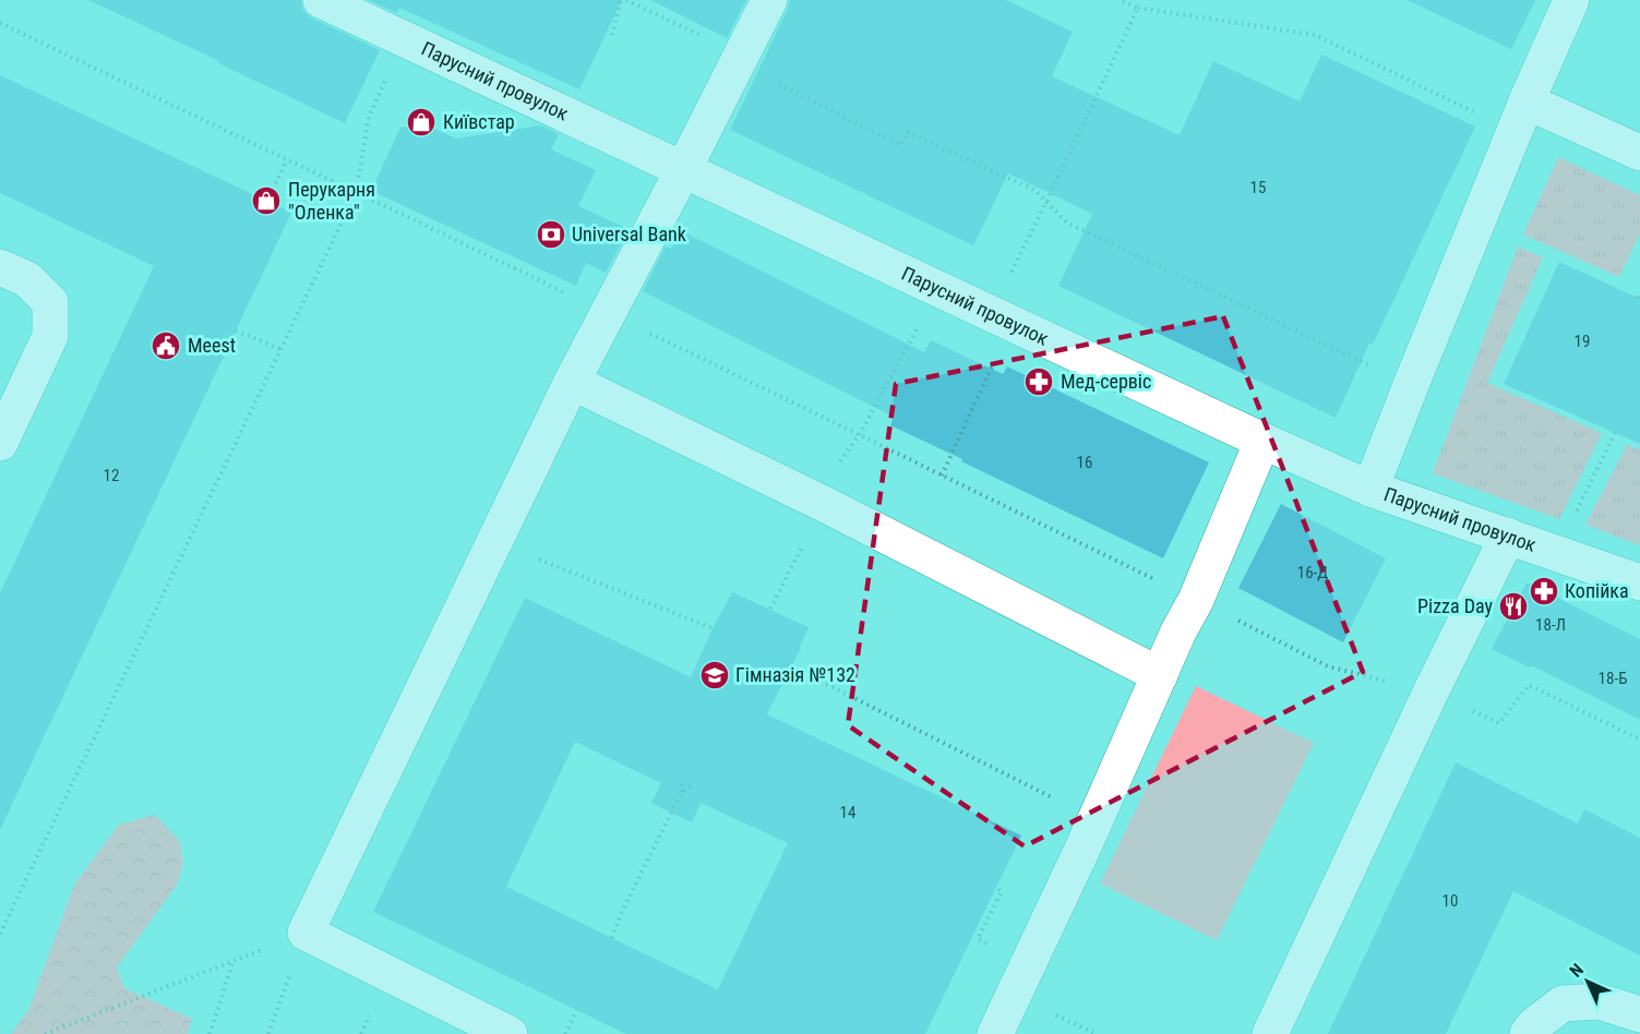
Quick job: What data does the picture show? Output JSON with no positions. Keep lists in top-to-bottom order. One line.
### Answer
{"streets":{"street":["Парусний провулок"]},"places":{"shop":["Київстар","Перукарня \"Оленка\""],"bank":["Universal Bank"],"public building":["Meest"],"pharmacy":["Мед-сервіс","Копійка"],"restaurant":["Pizza Day"],"school or university":["Гімназія №132"]},"house_numbers":["15","19","16","12","16-Д","18-Л","18-Б","14","10"],"north":"top left"}
